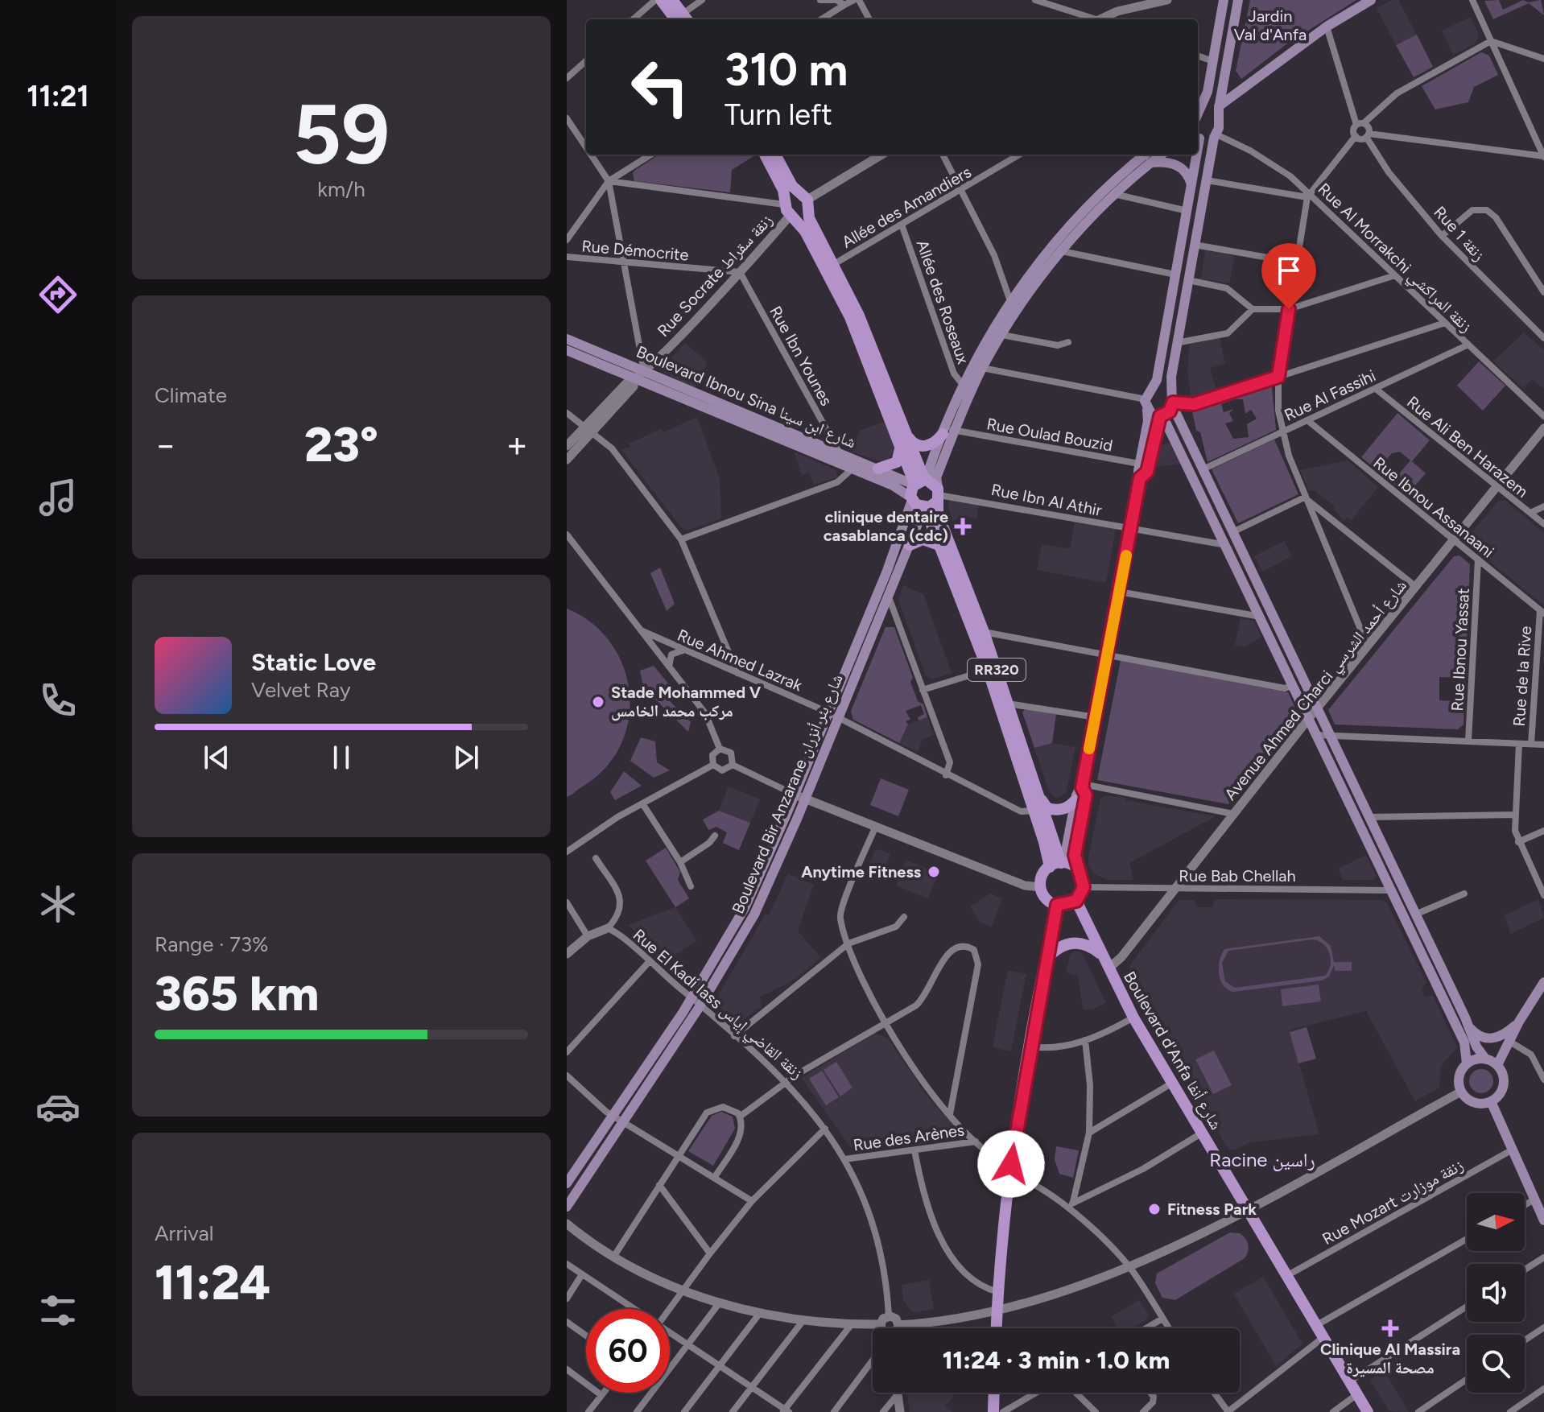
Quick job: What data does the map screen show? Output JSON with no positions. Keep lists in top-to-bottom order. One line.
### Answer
{"streets":{"main road":["Boulevard Ibnou Sina شارع ابن سينا","RR320","Boulevard Bir Anzarane شارع بئر أنزران","Boulevard d'Anfa شارع أنفا"],"street":["Allée des Amandiers","Rue 1 زنقة","Rue Démocrite","Rue Al Morrakchi زنقة المراكشي","Rue Socrate زنقة سقراط","Allée des Roseaux","Rue Ibn Younes","Rue Al Fassihi","Rue Oulad Bouzid","Rue Ali Ben Harazem","Rue Ibn Al Athir","Rue Ibnou Assanaani","Rue Ibnou Yassat","Rue Ahmed Lazrak","Rue de la Rive","Avenue Ahmed Charci شارع أحمد الشرسي","Rue Bab Chellah","Rue El Kadi Iass زنقة القاضي إياس","Rue des Arènes","Rue Mozart زنقة موزارت"]},"crossings":[["Allée des Amandiers","Allée des Roseaux"],["Rue Démocrite","Rue Socrate زنقة سقراط"],["Rue Démocrite","Rue Ibn Younes"],["Rue Al Morrakchi زنقة المراكشي","Rue Al Fassihi"],["Rue Socrate زنقة سقراط","Rue Ibn Younes"],["Rue Socrate زنقة سقراط","Boulevard Ibnou Sina شارع ابن سينا"],["Rue Ibn Younes","Boulevard Ibnou Sina شارع ابن سينا"],["Rue Al Fassihi","Rue Ali Ben Harazem"],["Rue Al Fassihi","Rue Ibnou Assanaani"],["Boulevard Ibnou Sina شارع ابن سينا","Boulevard Bir Anzarane شارع بئر أنزران"],["Rue Ali Ben Harazem","Avenue Ahmed Charci شارع أحمد الشرسي"],["Rue Ibn Al Athir","RR320"],["Rue Ibnou Assanaani","Rue Ibnou Yassat"],["Rue Ibnou Assanaani","Rue de la Rive"],["Rue Ibnou Assanaani","Avenue Ahmed Charci شارع أحمد الشرسي"],["Rue Ahmed Lazrak","RR320"],["Rue Ahmed Lazrak","Boulevard Bir Anzarane شارع بئر أنزران"],["RR320","Boulevard Bir Anzarane شارع بئر أنزران"],["RR320","Rue Bab Chellah"],["RR320","Boulevard d'Anfa شارع أنفا"],["Avenue Ahmed Charci شارع أحمد الشرسي","Rue Bab Chellah"],["Avenue Ahmed Charci شارع أحمد الشرسي","Boulevard d'Anfa شارع أنفا"],["Boulevard Bir Anzarane شارع بئر أنزران","Rue El Kadi Iass زنقة القاضي إياس"],["Rue Bab Chellah","Boulevard d'Anfa شارع أنفا"],["Rue El Kadi Iass زنقة القاضي إياس","Rue des Arènes"],["Boulevard d'Anfa شارع أنفا","Rue Mozart زنقة موزارت"]],"districts":["Racine راسين"],"parks":["Jardin Val d'Anfa"],"places":{"health":["clinique dentaire casablanca (cdc)","Clinique Al Massira مصحة المسيرة"],"other":["Stade Mohammed V مركب محمد الخامس","Anytime Fitness","Fitness Park"]},"north":"right","page":{"tabs":"11:21","tile":[["59","km/h"],"Climate",["Range · 73%","365 km"],["Arrival","11:24"]],"turn":["310 m","Turn left"],"heat":["−","23°","+"],"song":["Static Love","Velvet Ray"],"limit":"60","trip":"11:24 · 3 min · 1.0 km"}}
